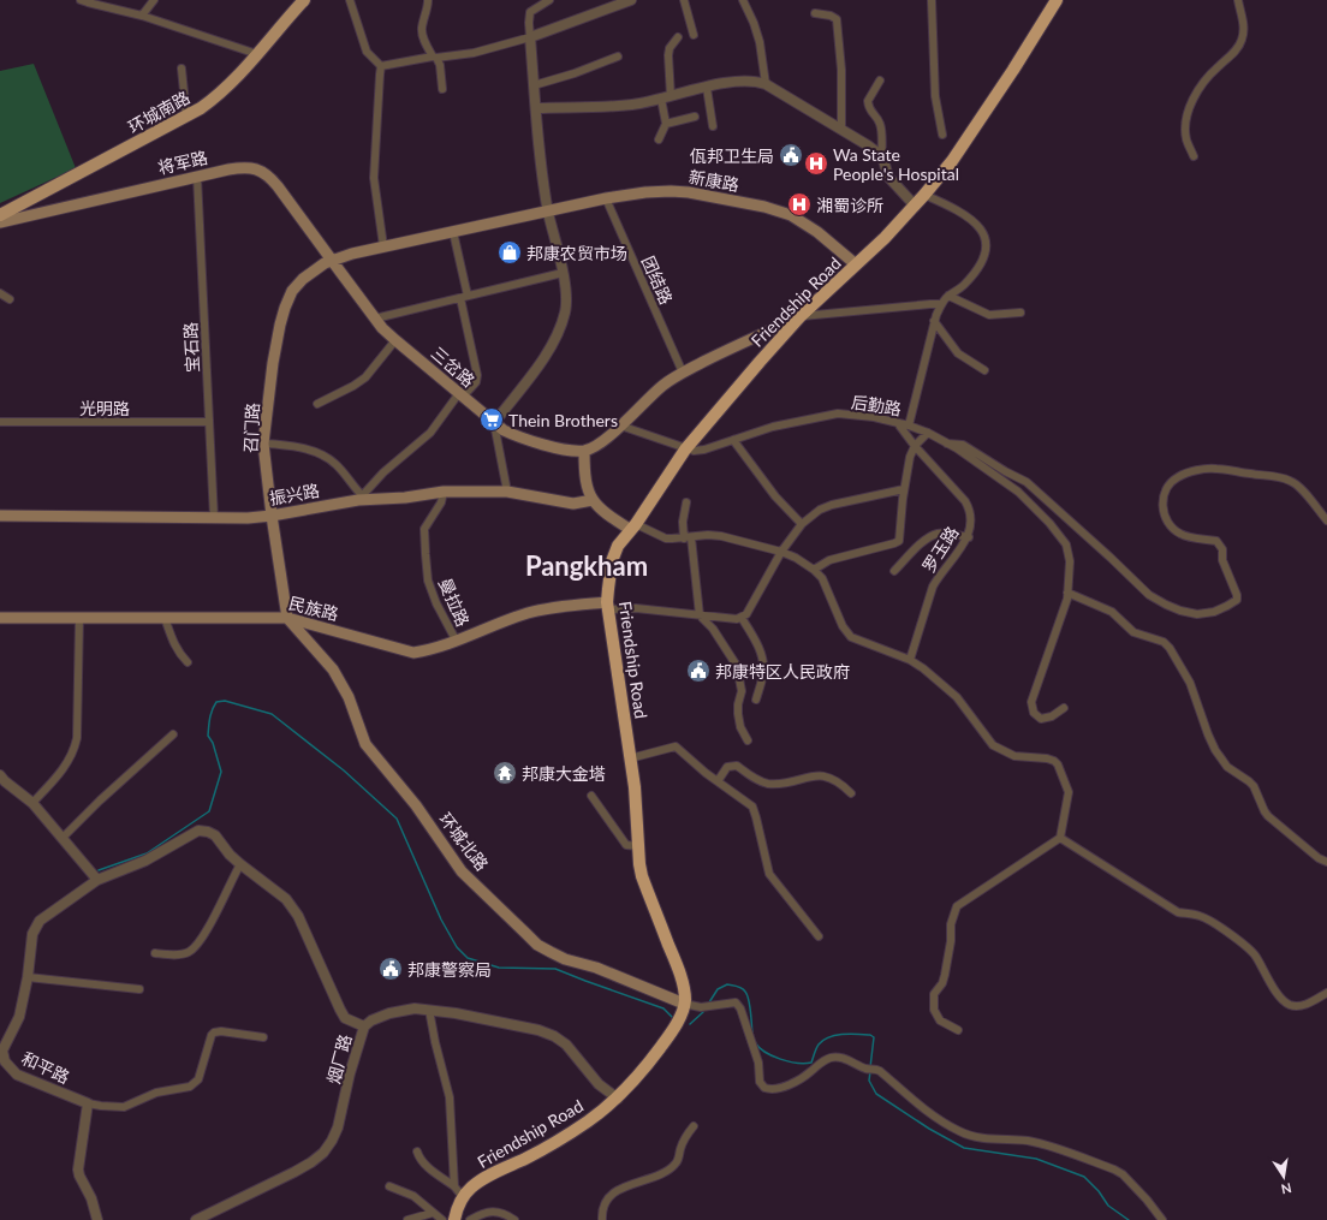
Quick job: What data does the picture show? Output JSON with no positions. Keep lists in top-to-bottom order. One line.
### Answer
{"streets":{"highway":["Friendship Road"],"main road":["环城南路","将军路","新康路","三岔路","召门路","振兴路","民族路","环城北路"],"street":["团结路","宝石路","后勤路","光明路","罗玉路","曼拉路","烟厂路","和平路"]},"crossings":[["将军路","新康路"],["将军路","宝石路"],["将军路","三岔路"],["将军路","召门路"],["新康路","团结路"],["新康路","Friendship Road"],["新康路","三岔路"],["新康路","召门路"],["Friendship Road","后勤路"],["Friendship Road","民族路"],["Friendship Road","环城北路"],["Friendship Road","烟厂路"],["宝石路","光明路"],["宝石路","振兴路"],["三岔路","召门路"],["后勤路","罗玉路"],["召门路","振兴路"],["召门路","民族路"],["召门路","环城北路"],["振兴路","曼拉路"],["曼拉路","民族路"],["民族路","环城北路"],["烟厂路","和平路"]],"districts":["Pangkham"],"places":{"public building":["佤邦卫生局","邦康特区人民政府","邦康警察局"],"hospital":["Wa State People's Hospital","湘蜀诊所"],"shop":["邦康农贸市场"],"supermarket":["Thein Brothers"],"temple":["邦康大金塔"]},"north":"bottom"}
